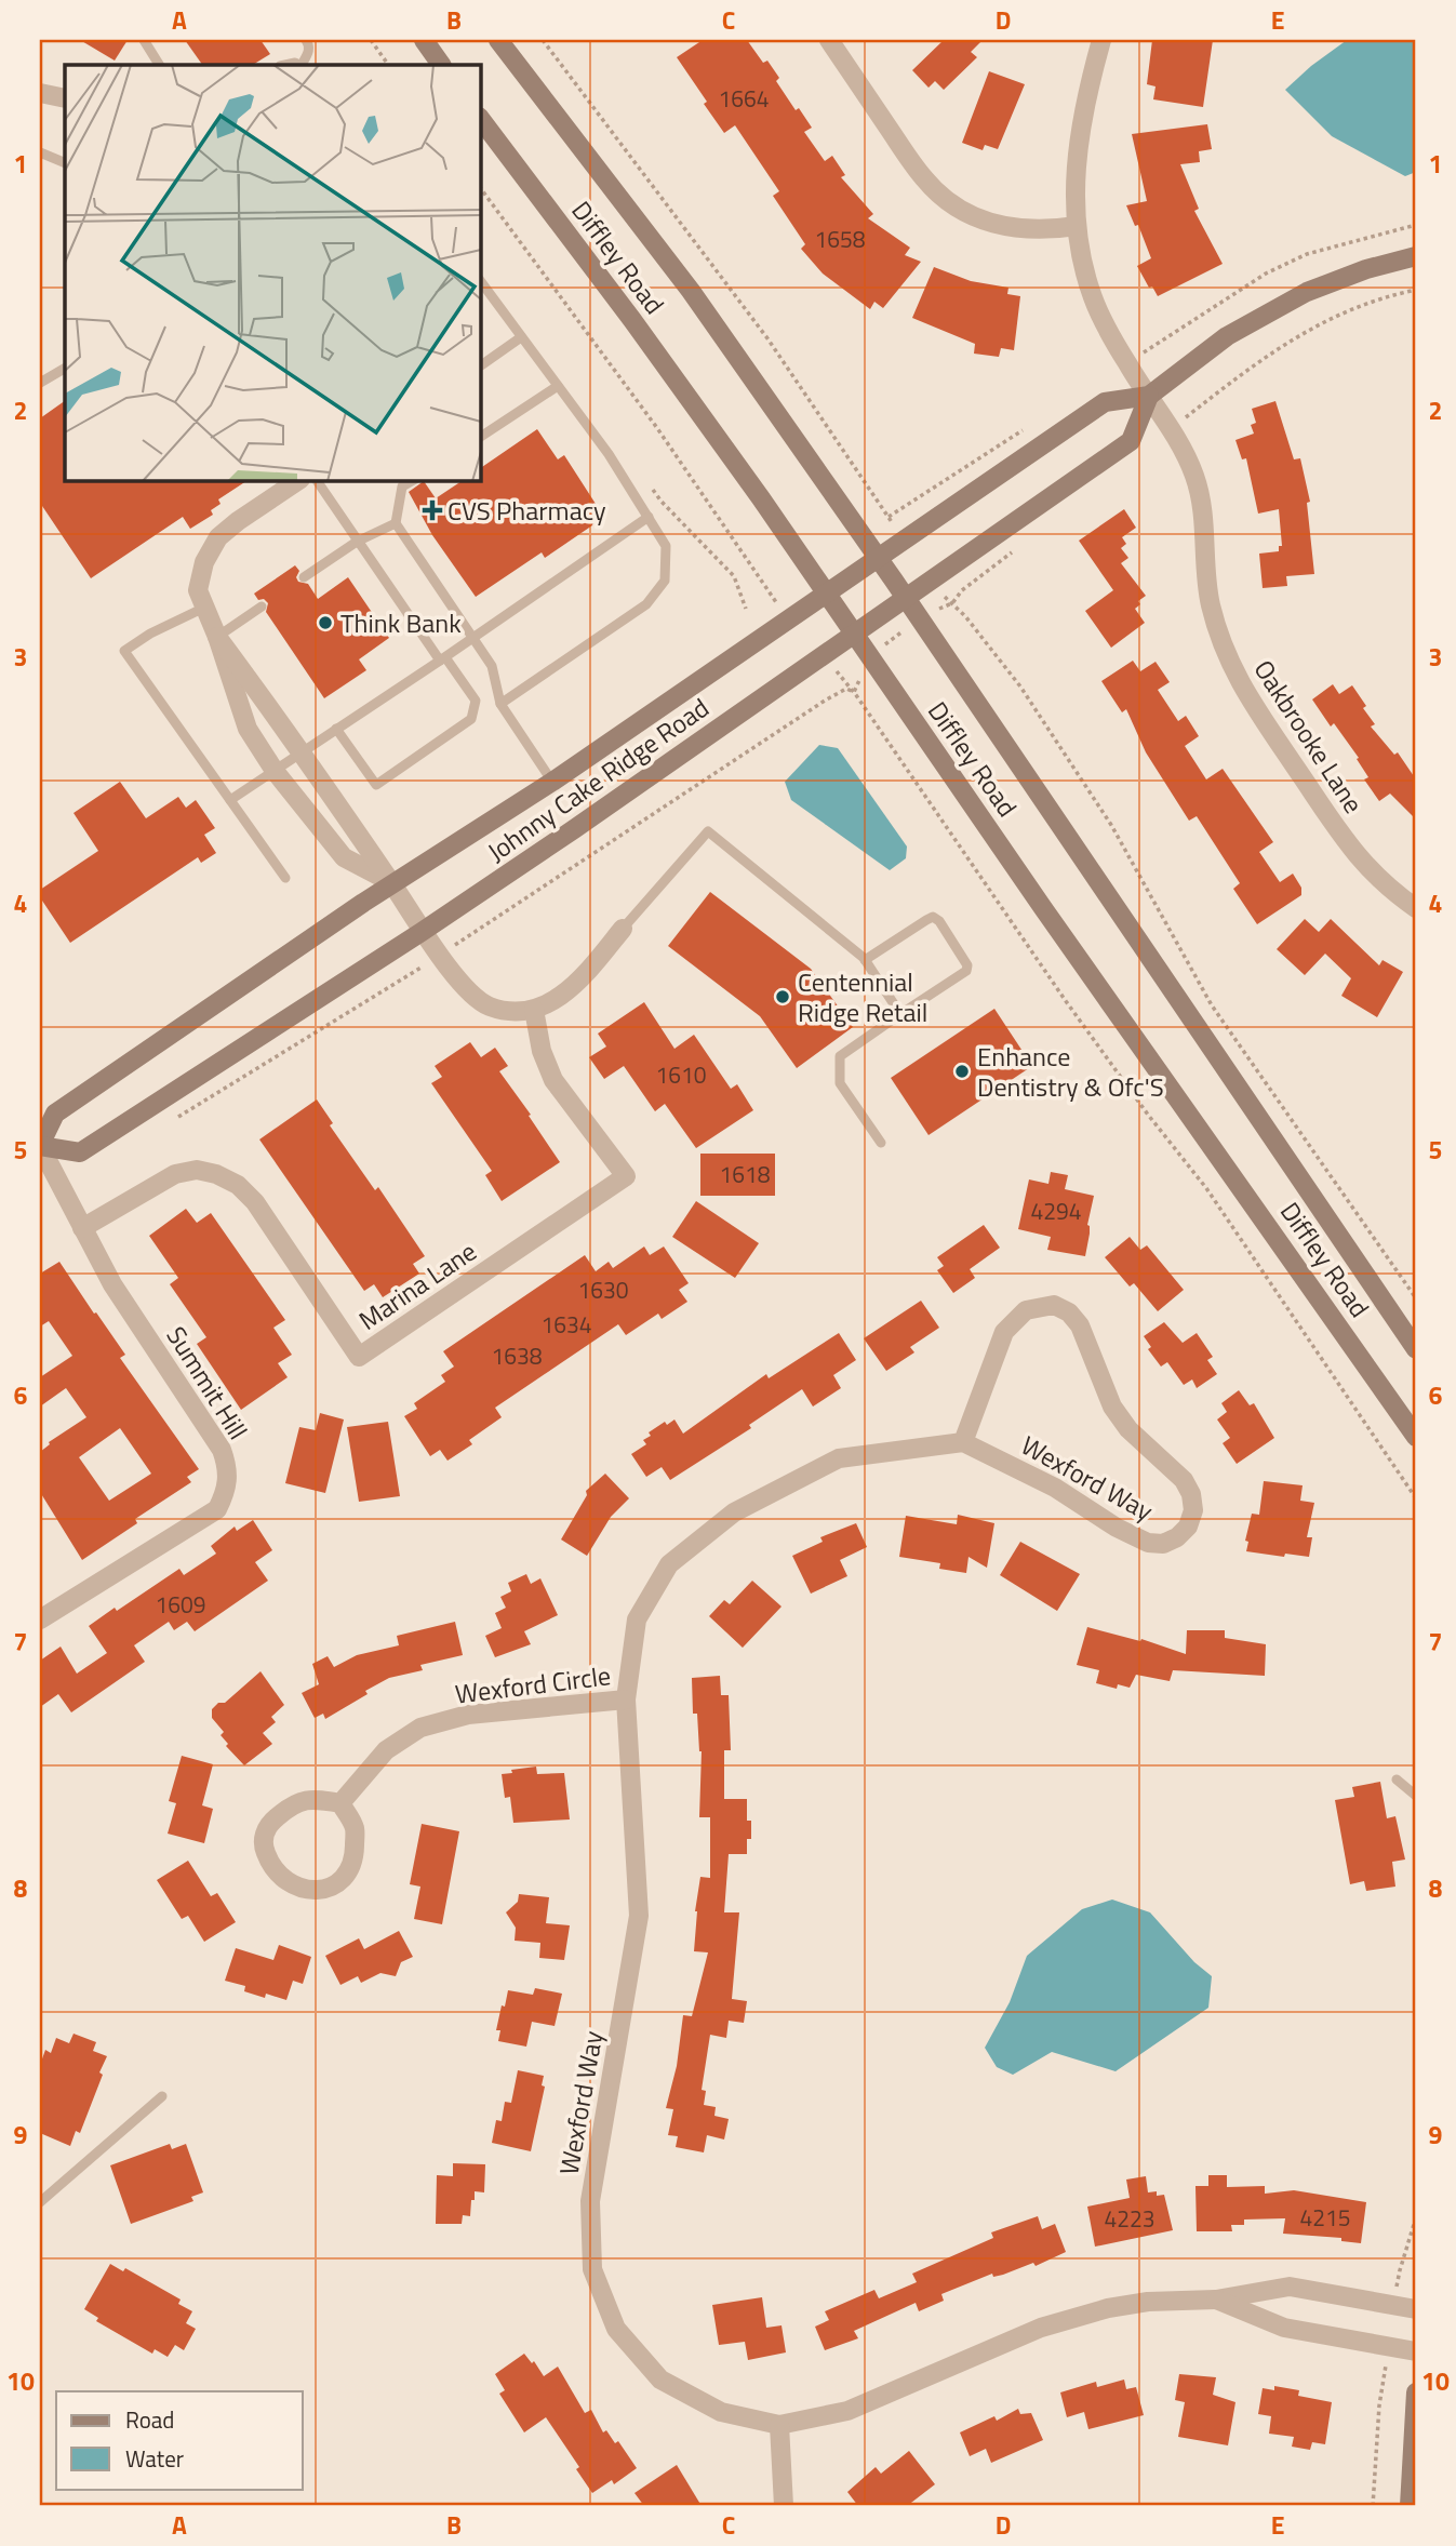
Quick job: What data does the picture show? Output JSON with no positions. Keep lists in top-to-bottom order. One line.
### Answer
{"streets":{"main road":["Diffley Road","Johnny Cake Ridge Road"],"street":["Oakbrooke Lane","Marina Lane","Summit Hill","Wexford Way","Wexford Circle"]},"crossings":[["Diffley Road","Johnny Cake Ridge Road"],["Oakbrooke Lane","Johnny Cake Ridge Road"],["Johnny Cake Ridge Road","Summit Hill"],["Marina Lane","Summit Hill"],["Wexford Way","Wexford Circle"]],"places":{"health":["CVS Pharmacy"],"other":["Think Bank","Centennial Ridge Retail","Enhance Dentistry & Ofc'S"]},"house_numbers":["1664","1658","1610","1618","4294","1630","1634","1638","1609","4215","4223"],"legend":["Road","Water"],"grid":{"columns":["A","B","C","D","E"],"rows":["1","2","3","4","5","6","7","8","9","10"]}}
